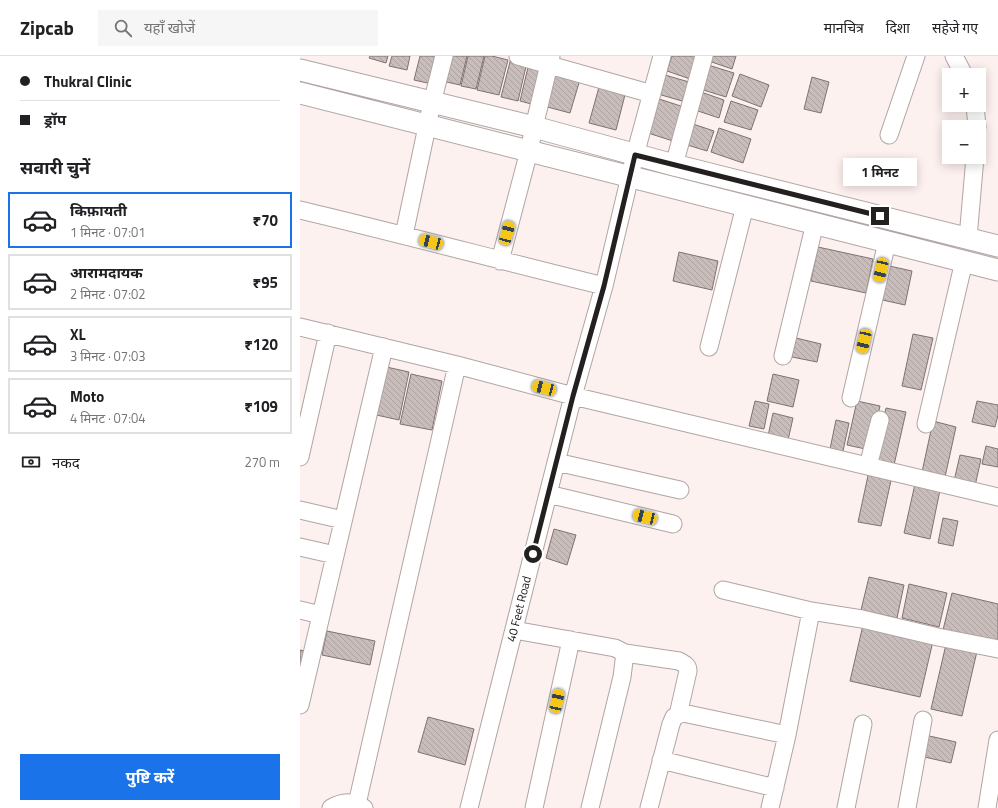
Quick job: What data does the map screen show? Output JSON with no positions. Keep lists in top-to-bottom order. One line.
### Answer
{"streets":{"street":["40 Feet Road"]},"page":{"header":"Zipcab","search":"यहाँ खोजें","nav":["मानचित्र","दिशा","सहेजे गए"],"banner":["Thukral Clinic","ड्रॉप"],"map_buttons":["+","−"],"heading":"सवारी चुनें","bubble":"1 मिनट","list":[{"name":"किफ़ायती","note":"1 मिनट · 07:01","value":"₹70"},{"name":"आरामदायक","note":"2 मिनट · 07:02","value":"₹95"},{"name":"XL","note":"3 मिनट · 07:03","value":"₹120"},{"name":"Moto","note":"4 मिनट · 07:04","value":"₹109"}],"pay":["नकद","270 m"],"buttons":"पुष्टि करें"}}
